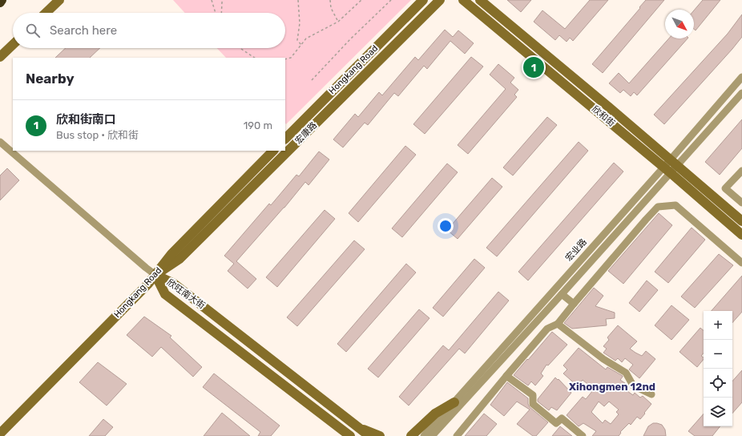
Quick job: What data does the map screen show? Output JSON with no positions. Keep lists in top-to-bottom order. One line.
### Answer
{"streets":{"main road":["Hongkang Road","欣和街","宏康路","欣旺南大街"],"street":["宏业路"]},"crossings":[["Hongkang Road","宏康路"],["Hongkang Road","欣旺南大街"],["欣和街","宏业路"],["宏康路","欣旺南大街"]],"districts":["Xihongmen 12nd"],"north":"bottom right","page":{"search":"Search here","pins":"1","heading":"Nearby","list":[{"mark":"1","name":"欣和街南口","note":"Bus stop · 欣和街","value":"190 m"}],"map_buttons":["+","−"]}}
